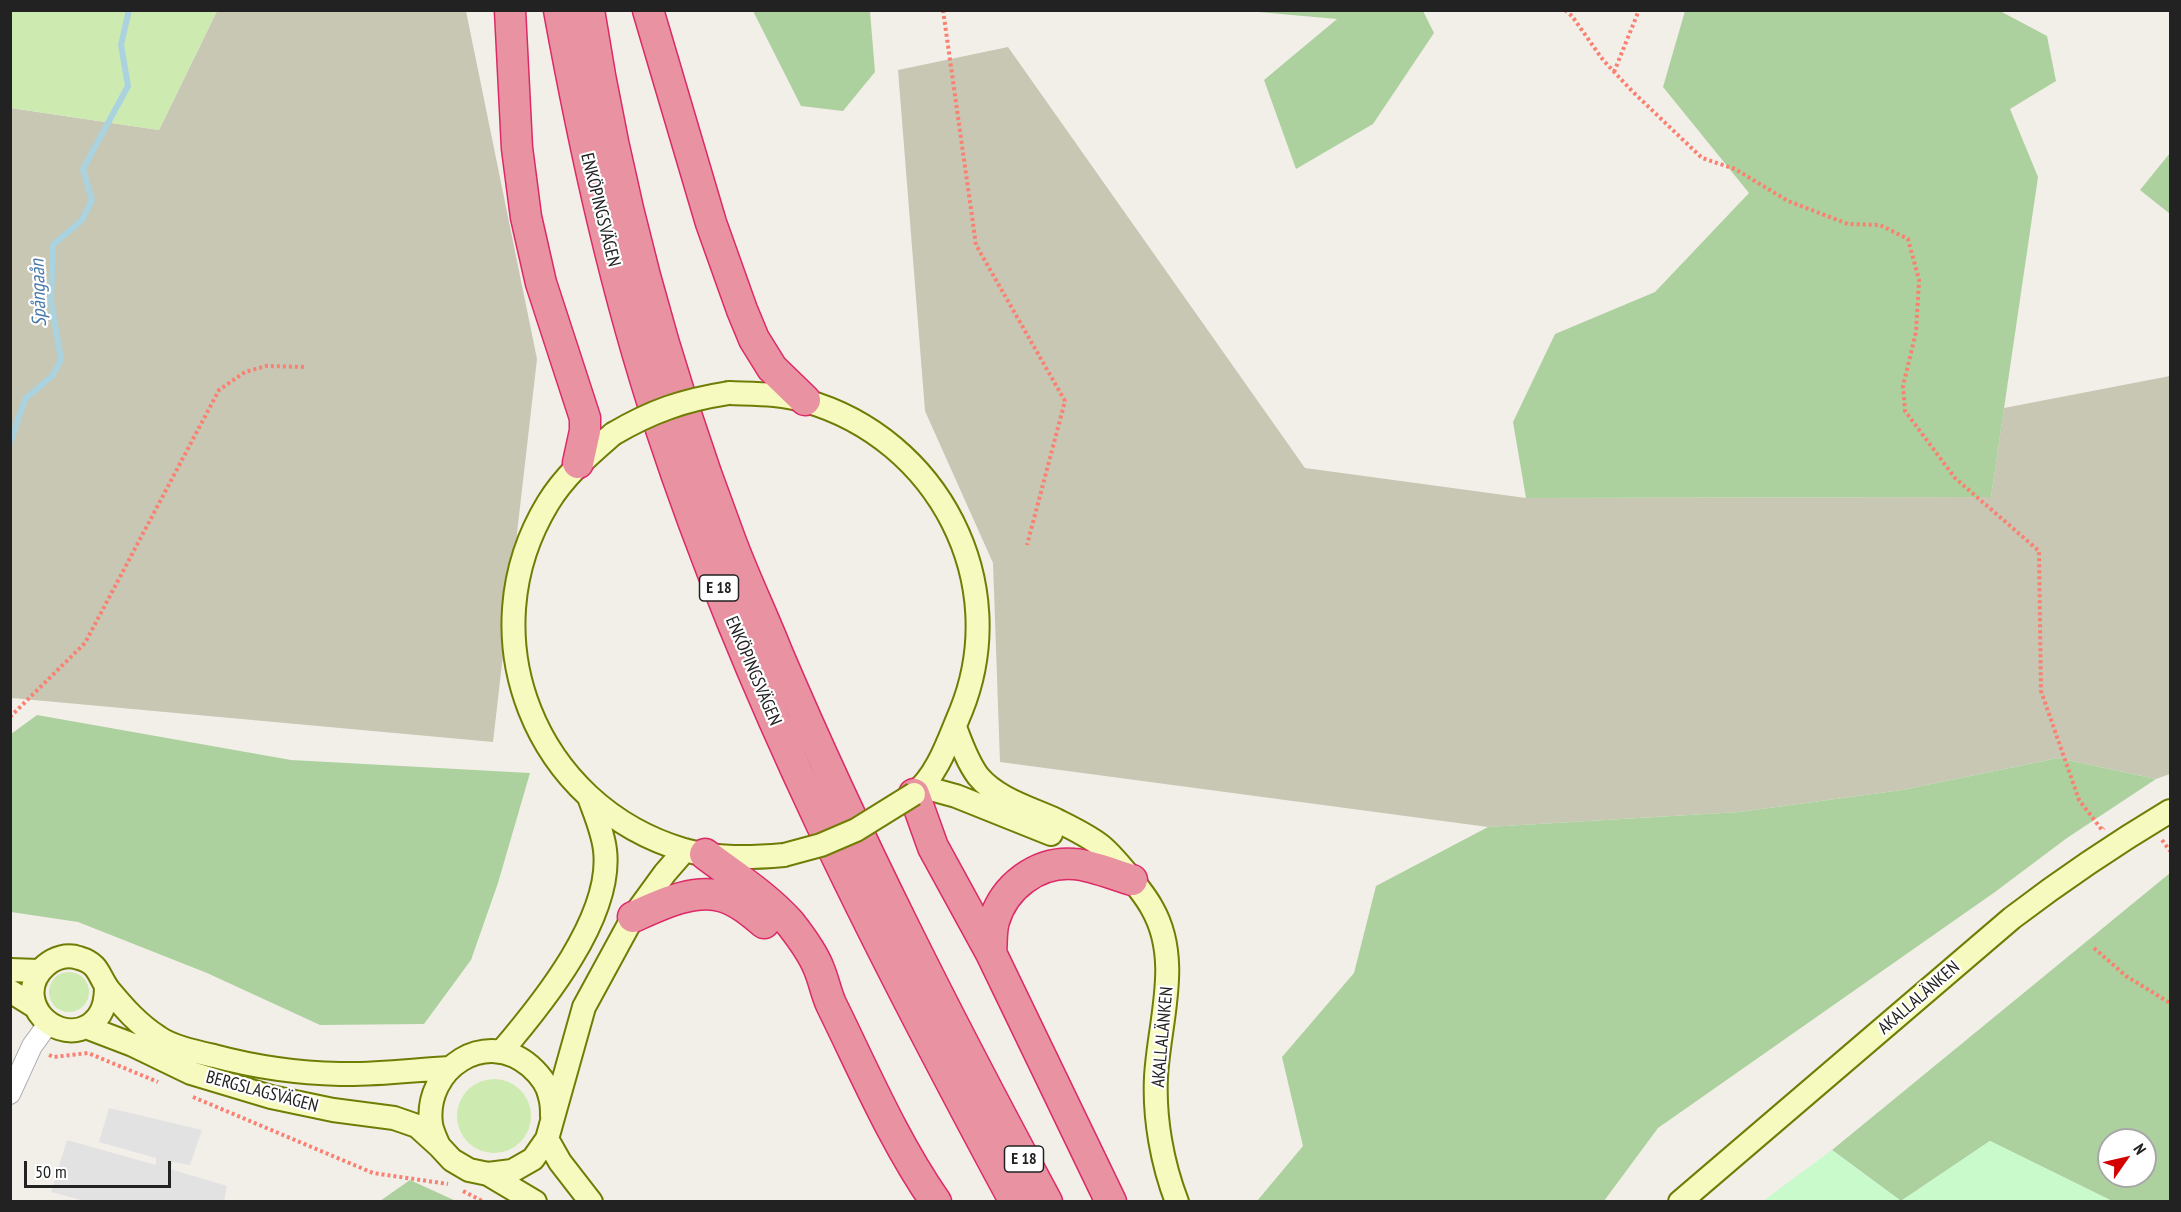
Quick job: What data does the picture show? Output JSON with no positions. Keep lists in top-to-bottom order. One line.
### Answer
{"streets":{"highway":["ENKÖPINGSVÄGEN","E 18"],"main road":["AKALLALÄNKEN","BERGSLAGSVÄGEN"]},"crossings":[["ENKÖPINGSVÄGEN","E 18"]],"water":["Spångaån"],"scale_bar":"50 m","north":"top right"}
